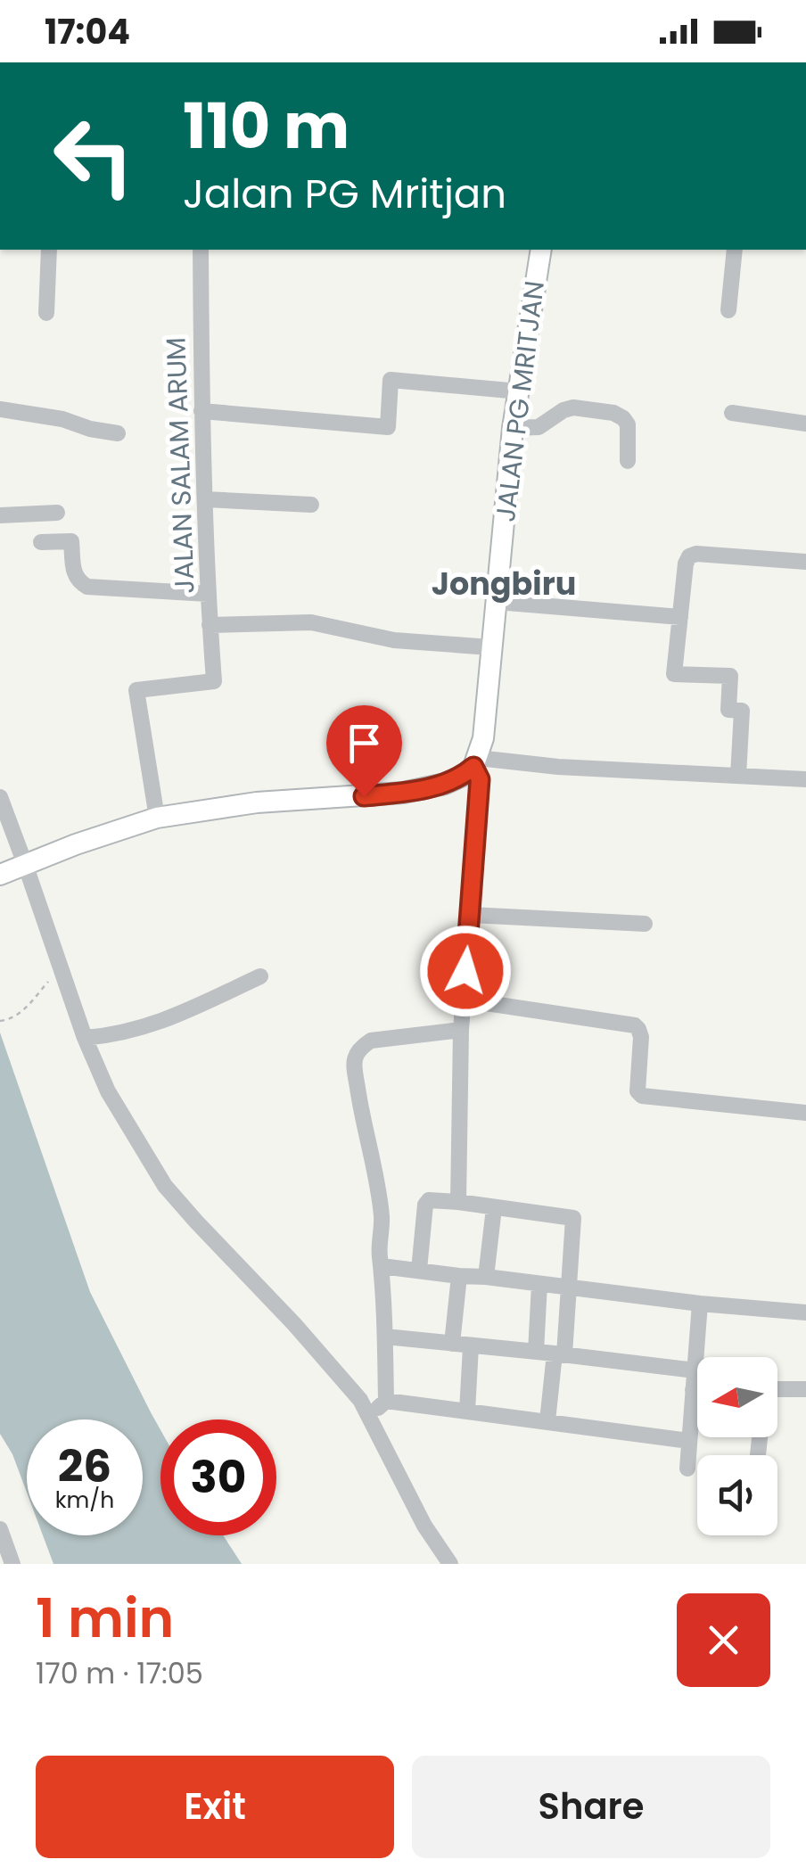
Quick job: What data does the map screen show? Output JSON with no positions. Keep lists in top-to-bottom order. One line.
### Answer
{"streets":{"main road":["JALAN PG MRITJAN"],"street":["JALAN SALAM ARUM"]},"districts":["Jongbiru"],"north":"left","page":{"status":"17:04","turn":["110 m","Jalan PG Mritjan"],"speed":"26 km/h","limit":"30","heading":["1 min","170 m · 17:05"],"buttons":["Exit","Share"]}}
